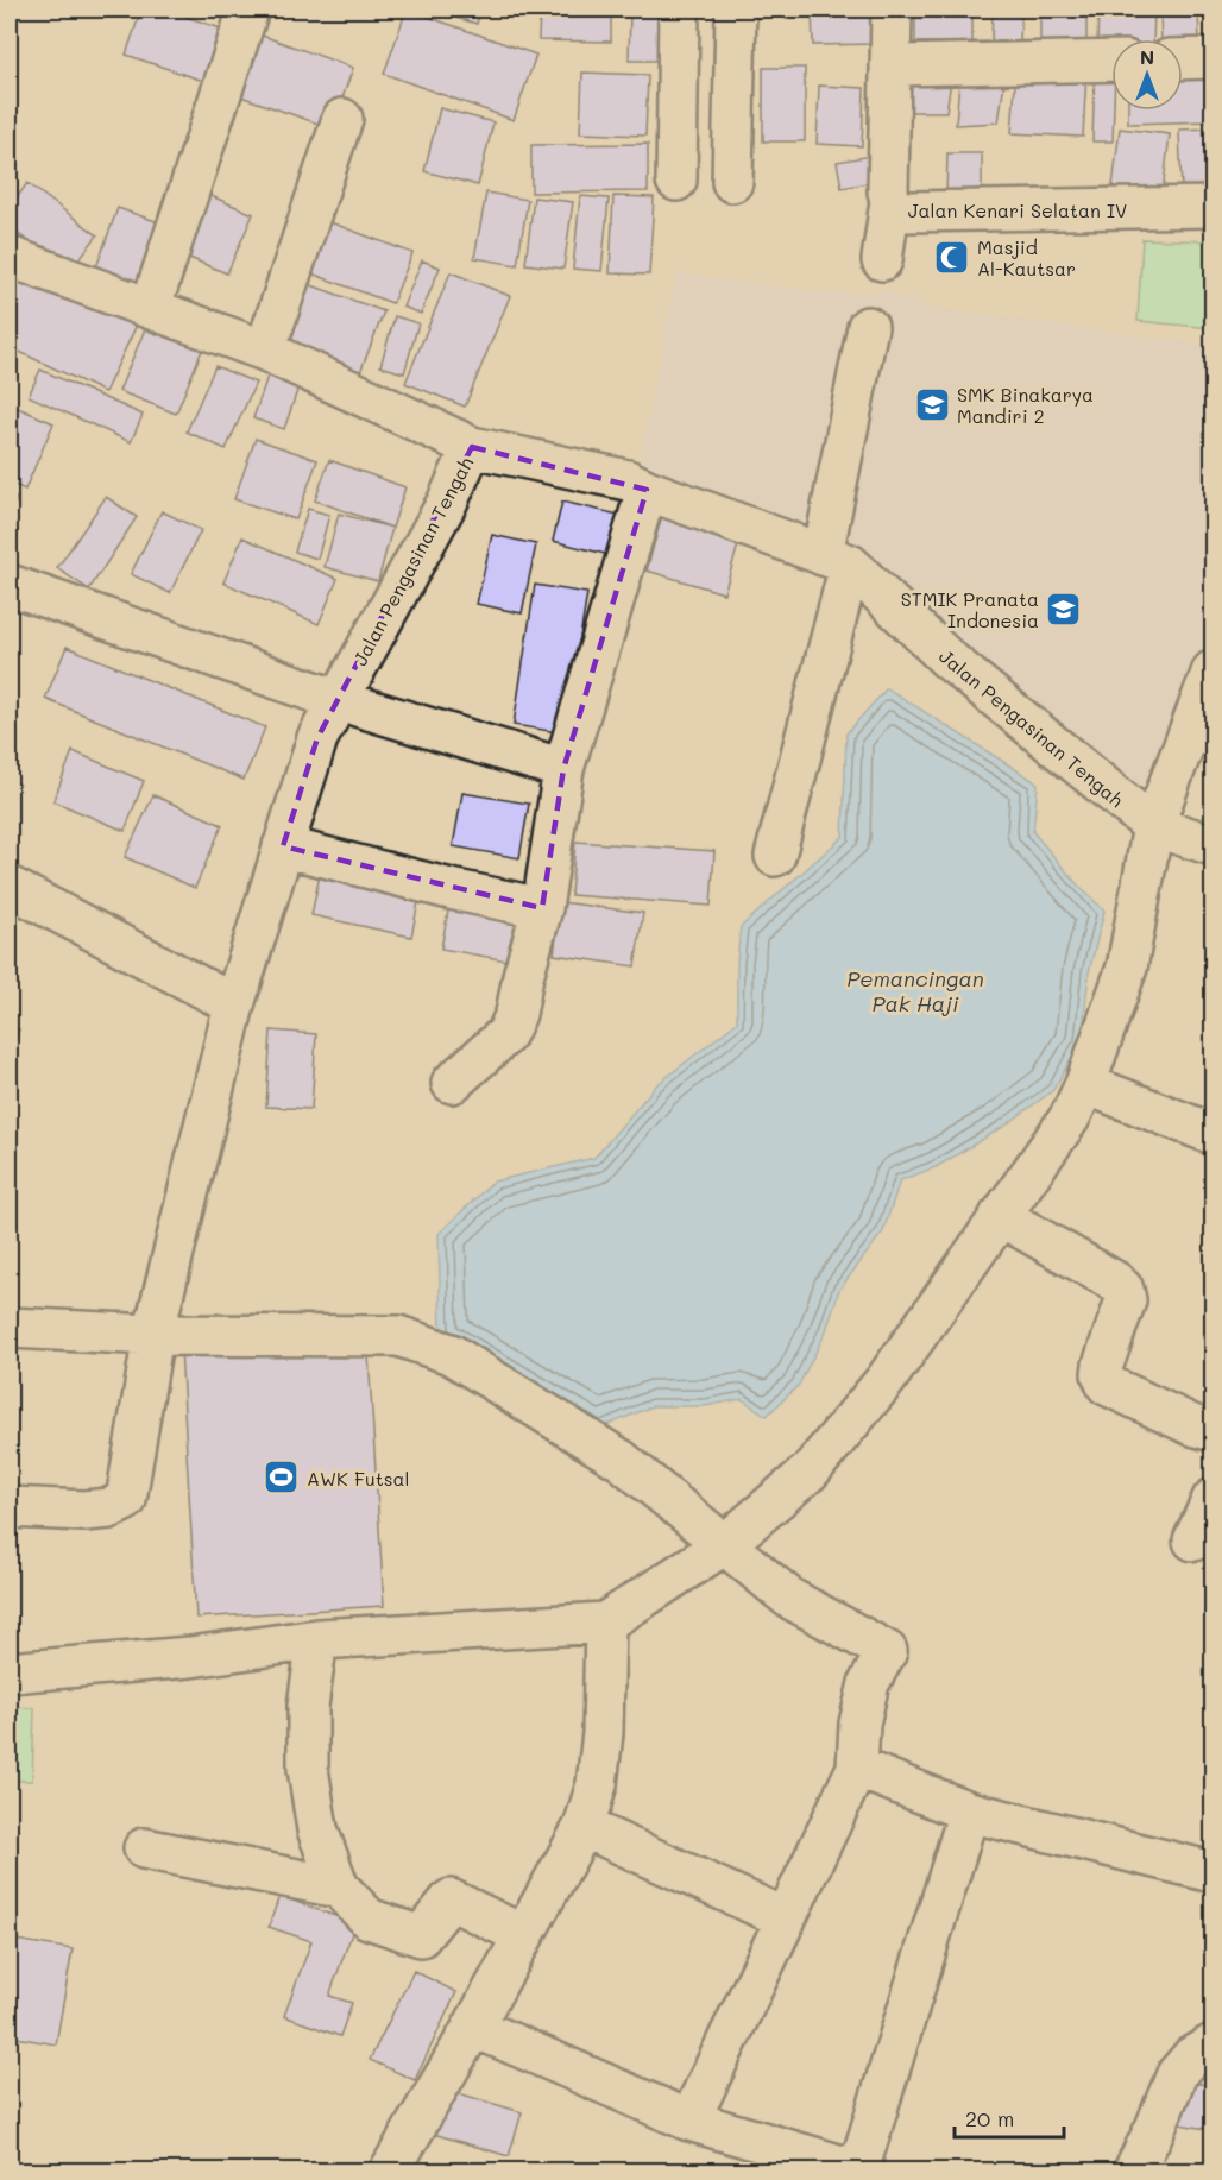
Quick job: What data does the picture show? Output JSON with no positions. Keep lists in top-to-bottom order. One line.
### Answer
{"streets":{"street":["Jalan Kenari Selatan IV","Jalan Pengasinan Tengah"]},"water":["Pemancingan Pak Haji"],"places":{"mosque":["Masjid Al-Kautsar"],"school or university":["SMK Binakarya Mandiri 2","STMIK Pranata Indonesia"],"sports":["AWK Futsal"]},"scale_bar":"20 m","north":"top"}
